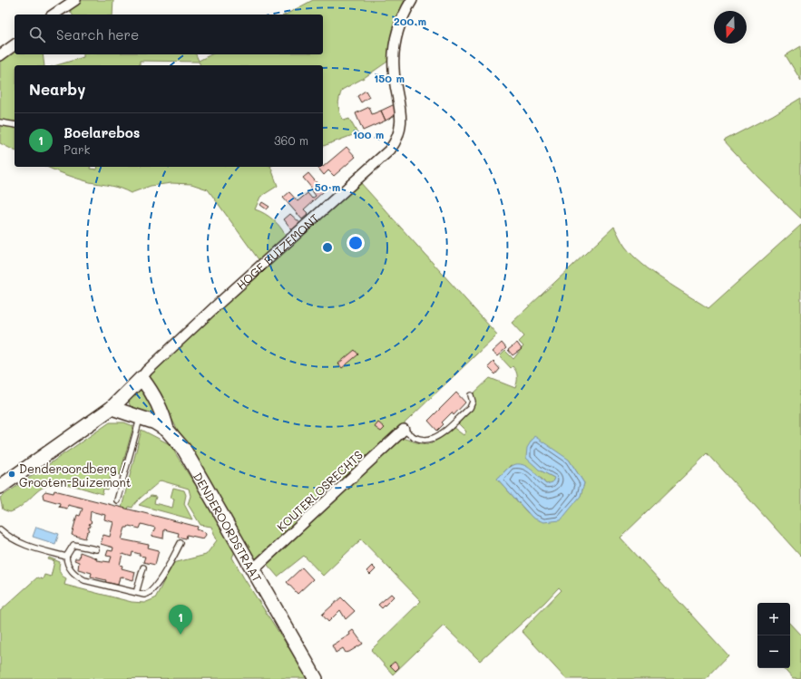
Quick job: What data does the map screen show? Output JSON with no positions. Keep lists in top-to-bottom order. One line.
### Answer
{"streets":{"street":["HOGE BUIZEMONT","KOUTERLOSRECHTS","DENDEROORDSTRAAT"]},"crossings":[["HOGE BUIZEMONT","DENDEROORDSTRAAT"],["KOUTERLOSRECHTS","DENDEROORDSTRAAT"]],"places":["Denderoordberg / Grooten-Buizemont"],"north":"bottom","page":{"search":"Search here","heading":"Nearby","list":[{"mark":"1","name":"Boelarebos","note":"Park","value":"360 m"}],"map_buttons":["+","−"],"pins":"1"},"rings":["200 m","150 m","100 m","50 m"]}
